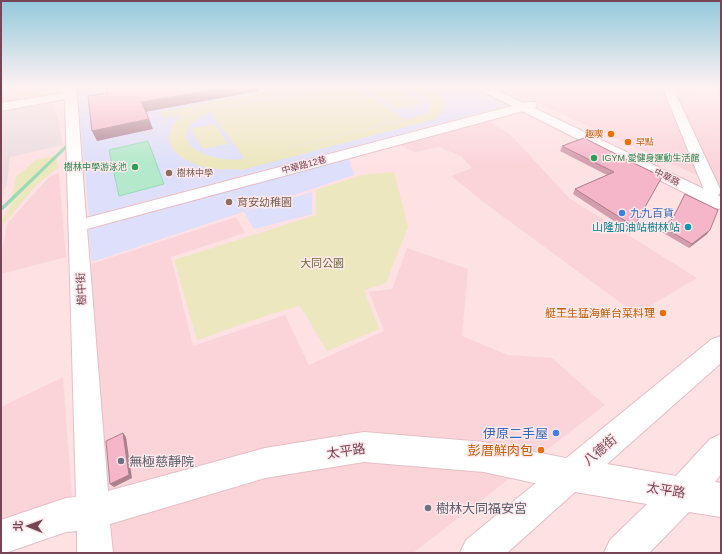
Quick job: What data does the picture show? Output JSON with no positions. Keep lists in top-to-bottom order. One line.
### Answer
{"streets":{"street":["中華路12巷","中華路","樹中街","八德街","太平路"]},"crossings":[["中華路12巷","樹中街"],["樹中街","太平路"],["八德街","太平路"]],"parks":["大同公園"],"places":["趣喫","早點","IGYM 愛健身運動生活館","樹林中學游泳池","樹林中學","育安幼稚園","九九百貨","山隆加油站樹林站","艇王生猛海鮮台菜料理","伊原二手屋","彭厝鮮肉包","無極慈靜院","樹林大同福安宮"],"north":"left"}
